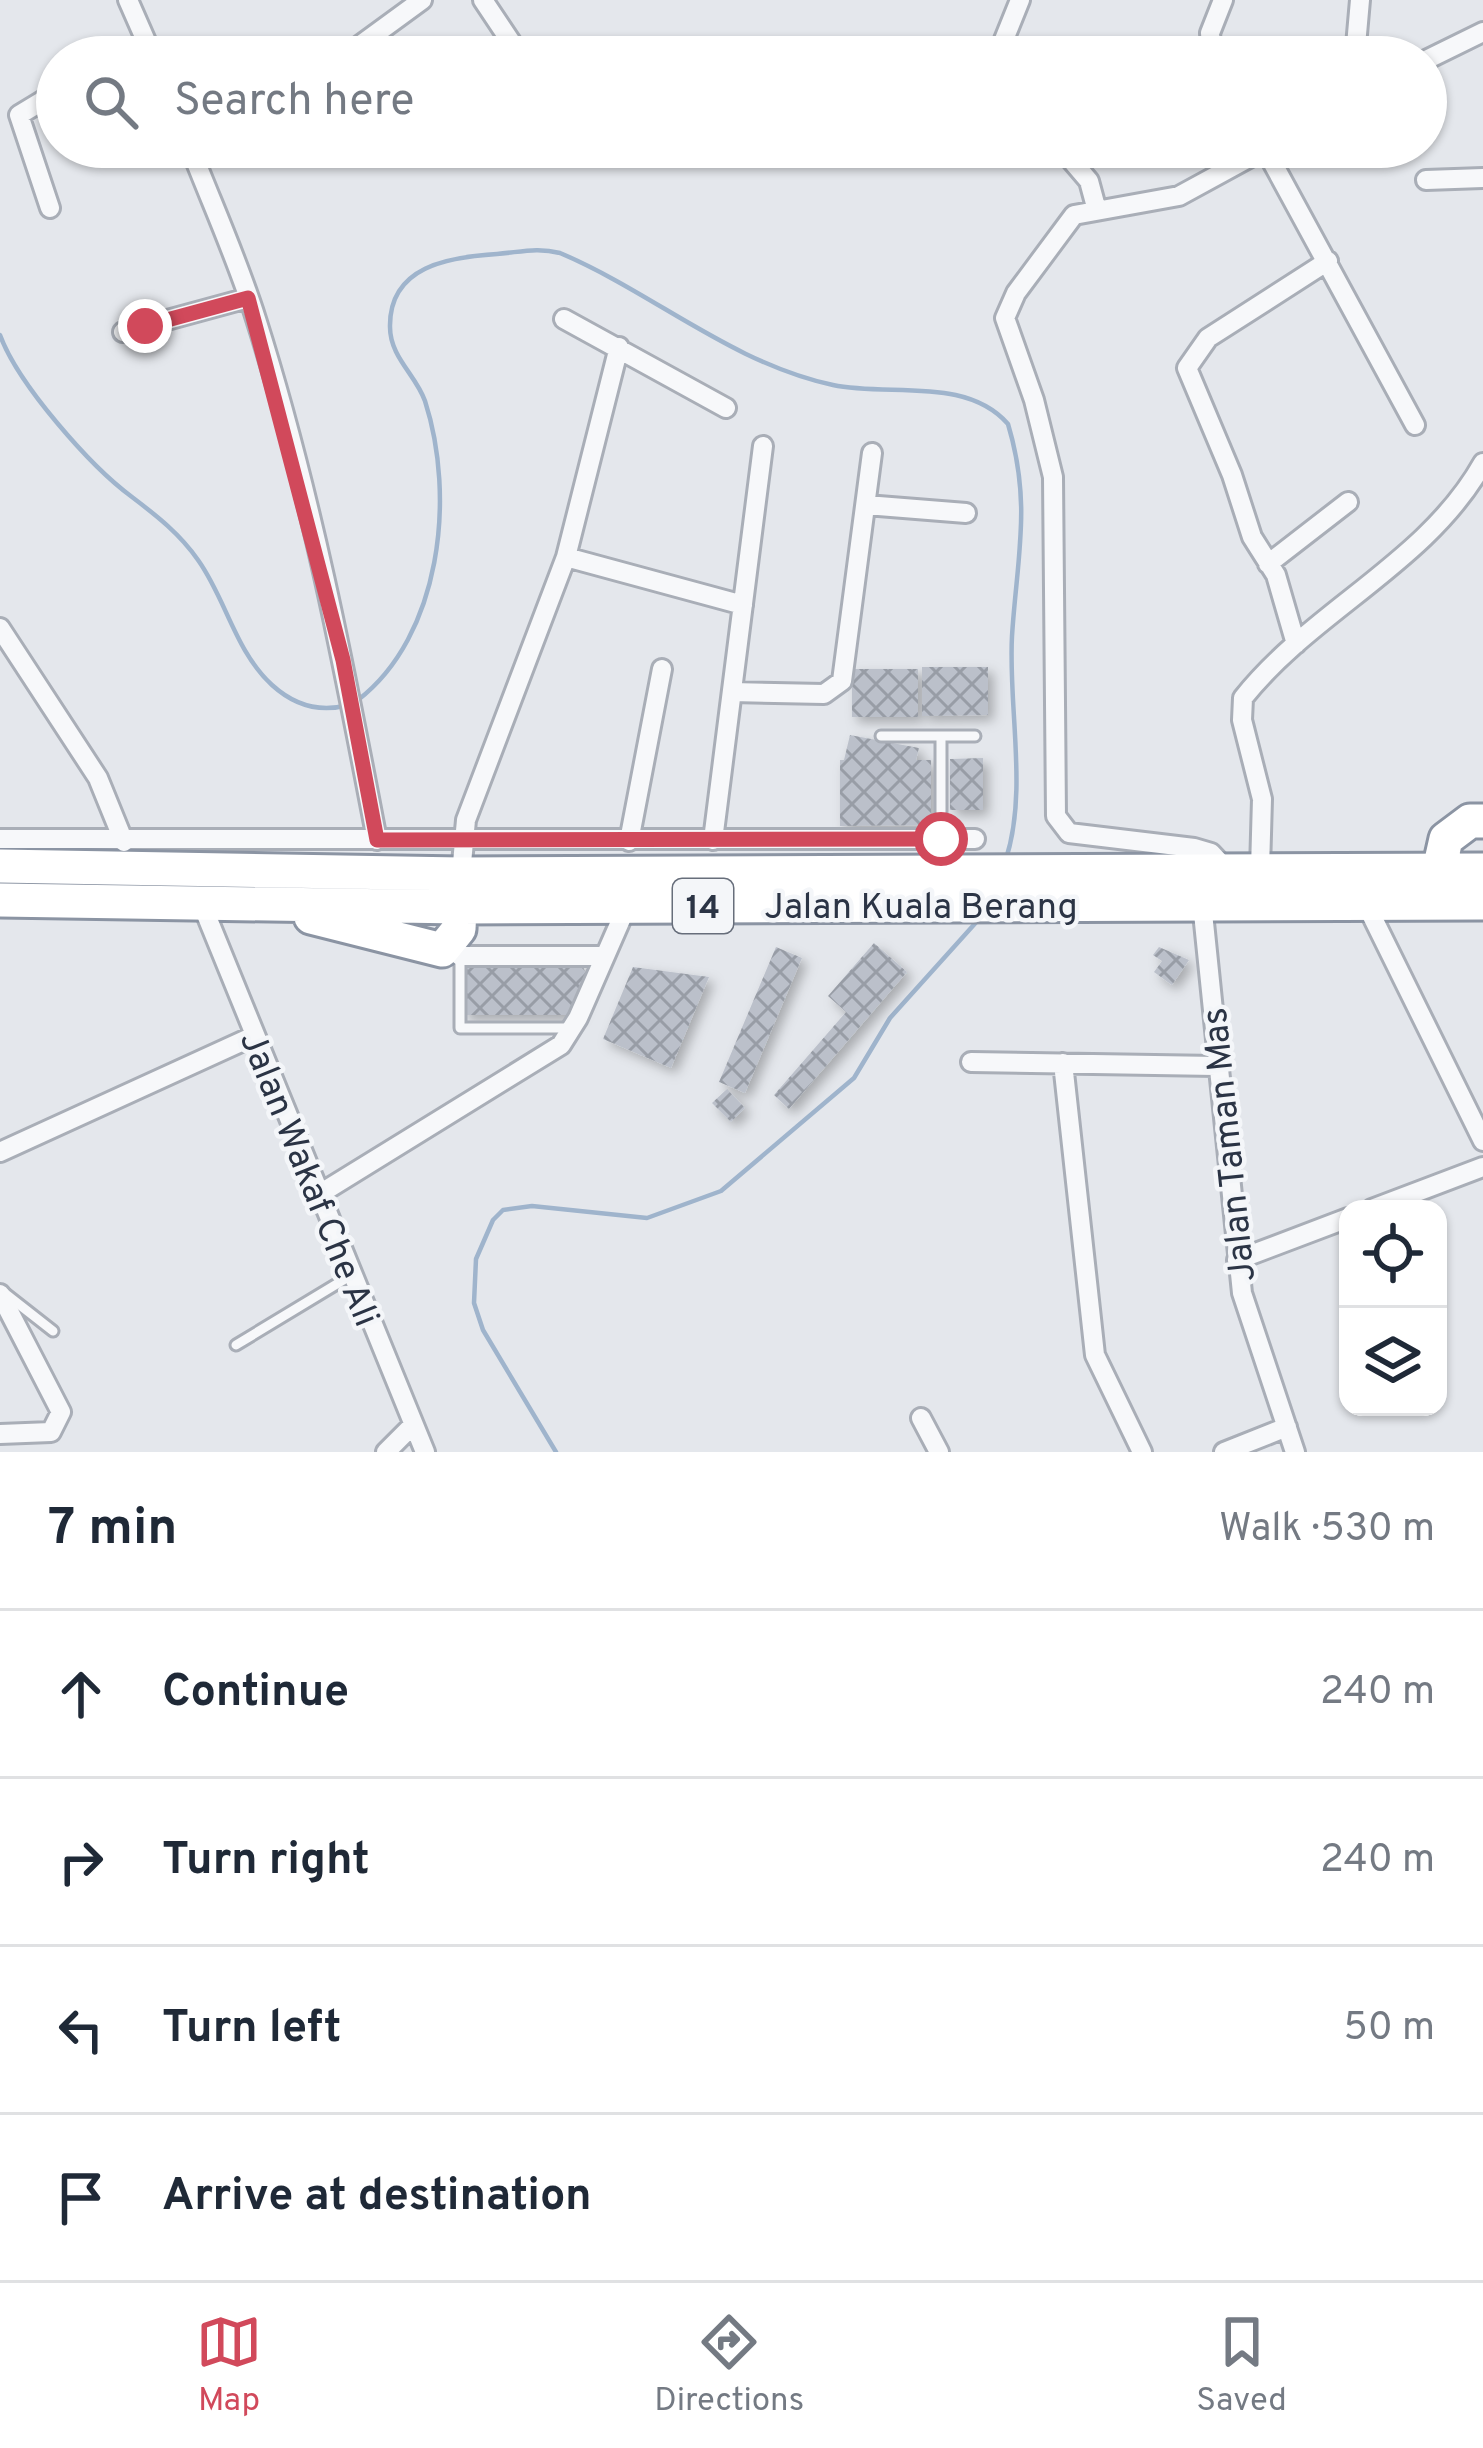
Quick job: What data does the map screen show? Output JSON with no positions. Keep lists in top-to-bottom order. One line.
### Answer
{"streets":{"highway":["Jalan Kuala Berang","14"],"street":["Jalan Taman Mas","Jalan Wakaf Che Ali"]},"crossings":[["Jalan Kuala Berang","Jalan Taman Mas"],["Jalan Kuala Berang","Jalan Wakaf Che Ali"]],"page":{"search":"Search here","heading":["7 min","Walk · 530 m"],"list":[["Continue","240 m"],["Turn right","240 m"],["Turn left","50 m"],"Arrive at destination"],"nav":["Map","Directions","Saved"]}}
